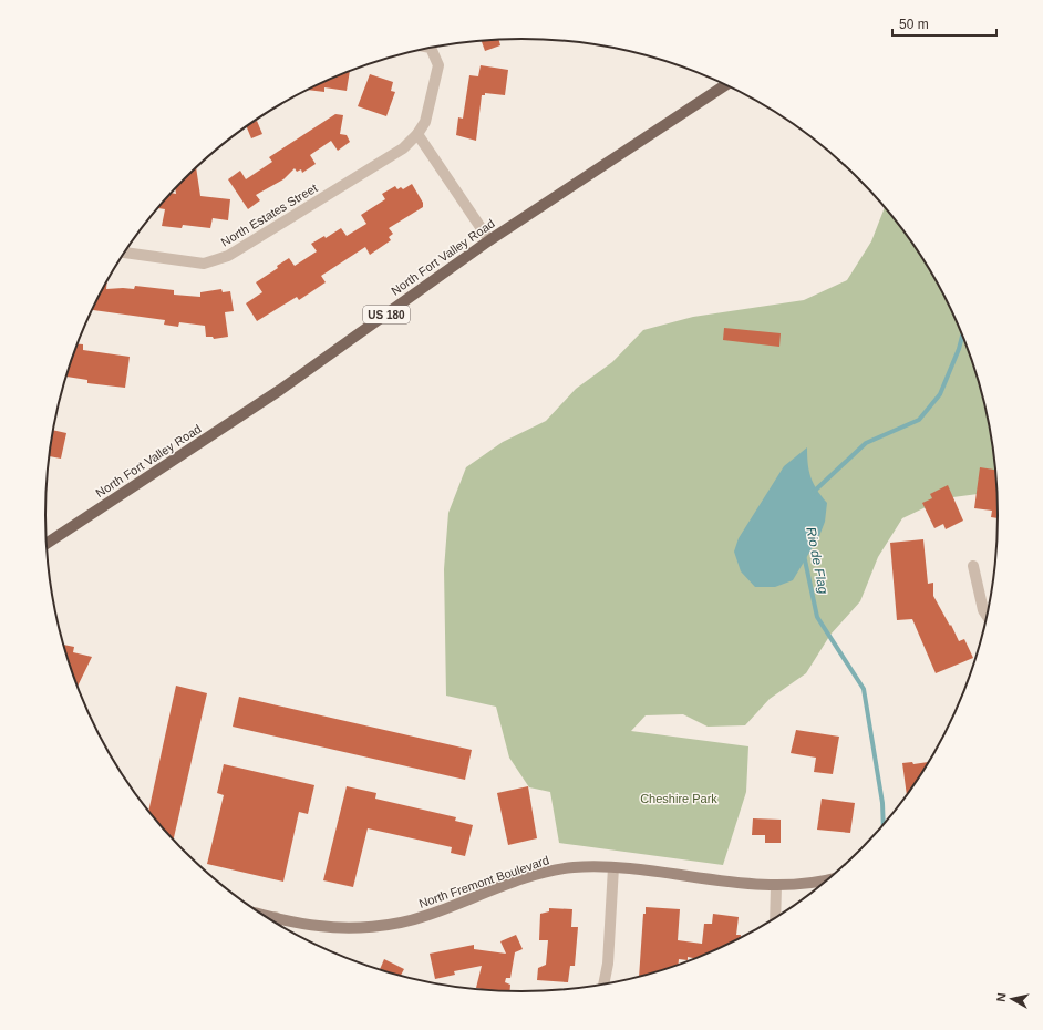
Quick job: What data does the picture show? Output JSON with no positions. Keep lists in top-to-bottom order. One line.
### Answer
{"streets":{"main road":["North Fort Valley Road","US 180"],"street":["North Estates Street","North Fremont Boulevard"]},"water":["Rio de Flag"],"parks":["Cheshire Park"],"scale_bar":"50 m","north":"left"}
